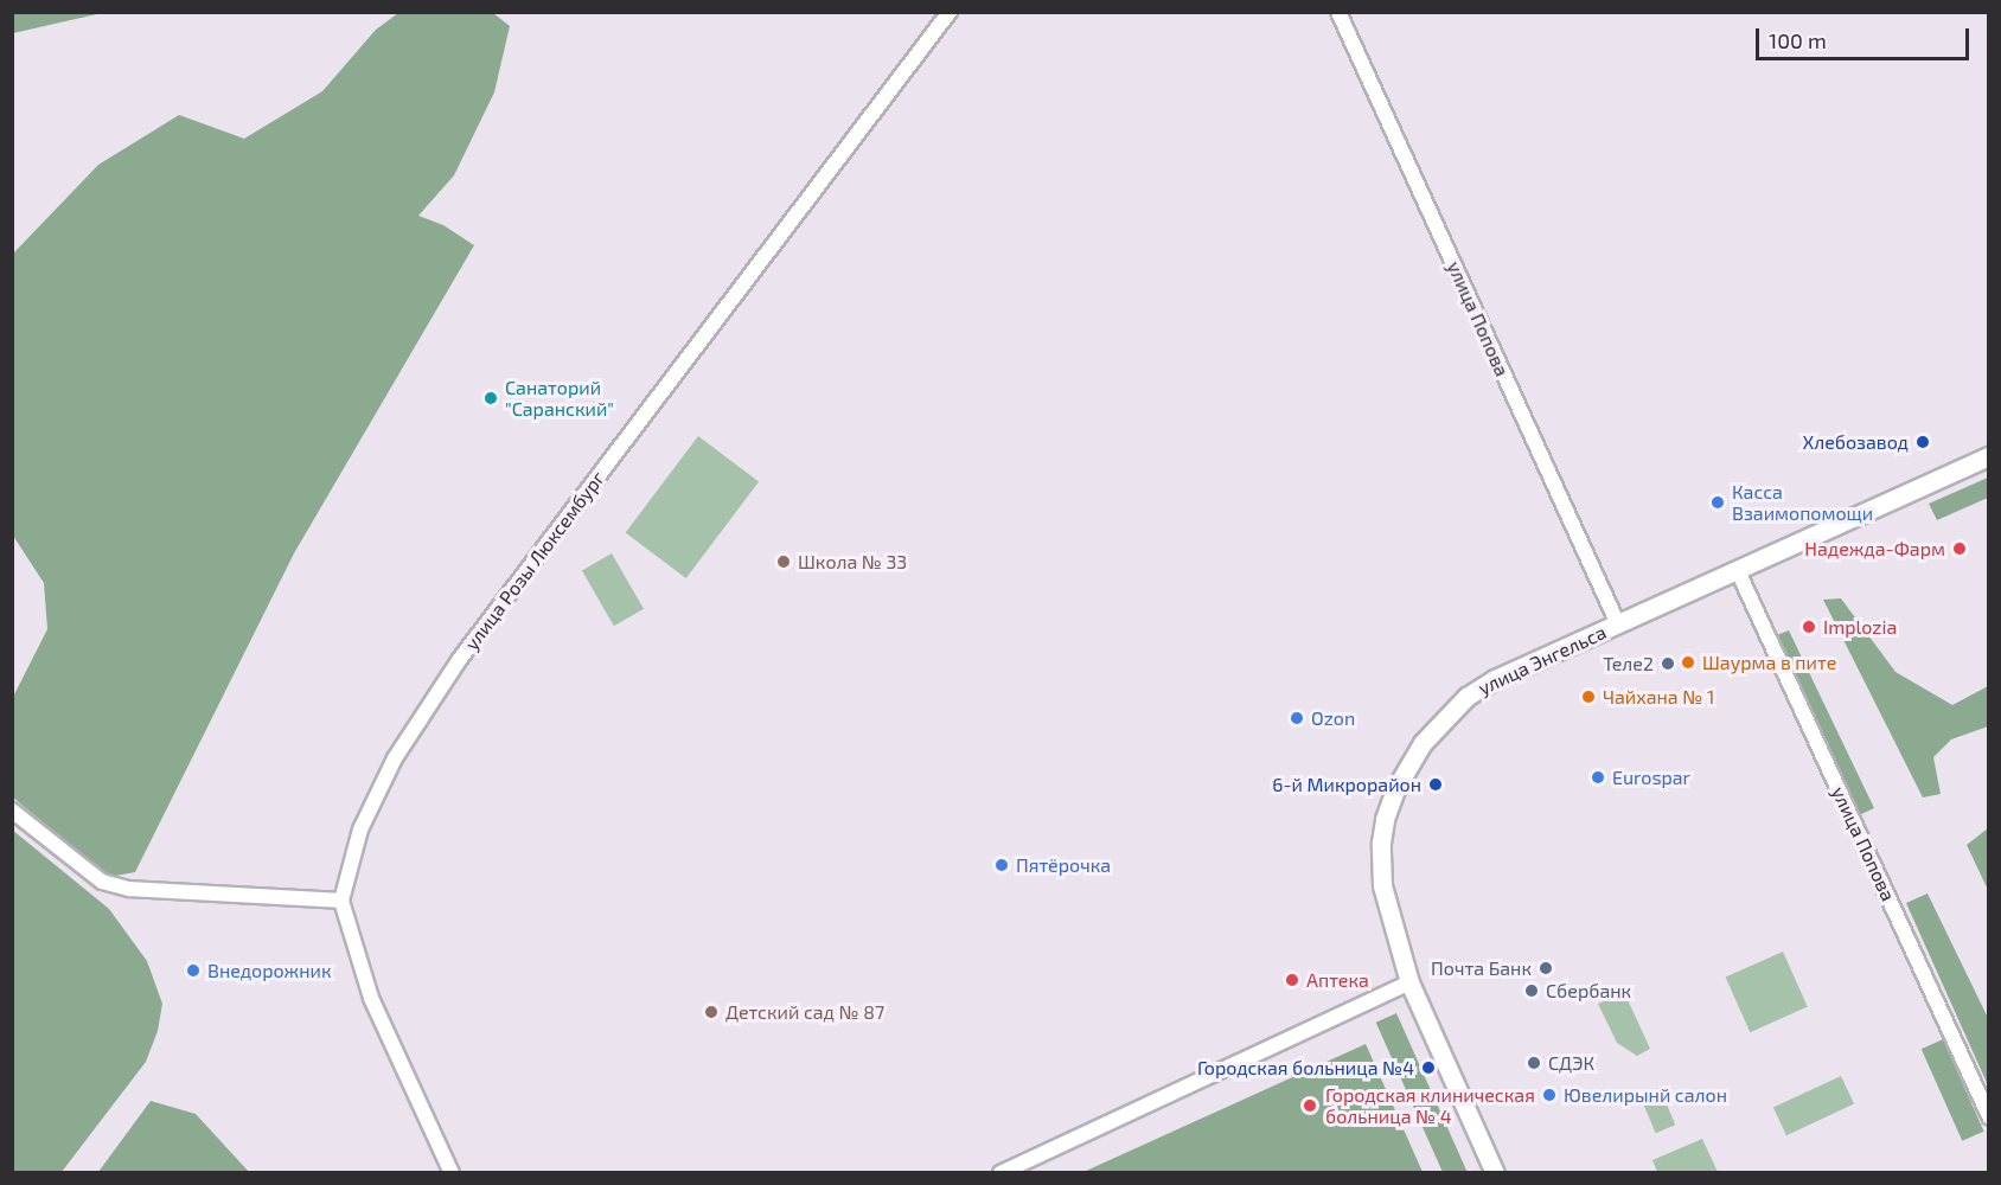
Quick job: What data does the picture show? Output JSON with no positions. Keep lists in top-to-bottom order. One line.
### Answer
{"streets":{"main road":["улица Энгельса"],"street":["улица Попова","улица Розы Люксембург"]},"crossings":[["улица Попова","улица Энгельса"]],"places":["Санаторий \"Саранский\"","Хлебозавод","Касса Взаимопомощи","Надежда-Фарм","Школа № 33","Implozia","Шаурма в пите","Теле2","Чайхана № 1","Ozon","Eurospar","6-й Микрорайон","Пятёрочка","Почта Банк","Внедорожник","Аптека","Сбербанк","Детский сад № 87","СДЭК","Городская больница №4","Ювелирынй салон","Городская клиническая больница № 4"],"scale_bar":"100 m"}
